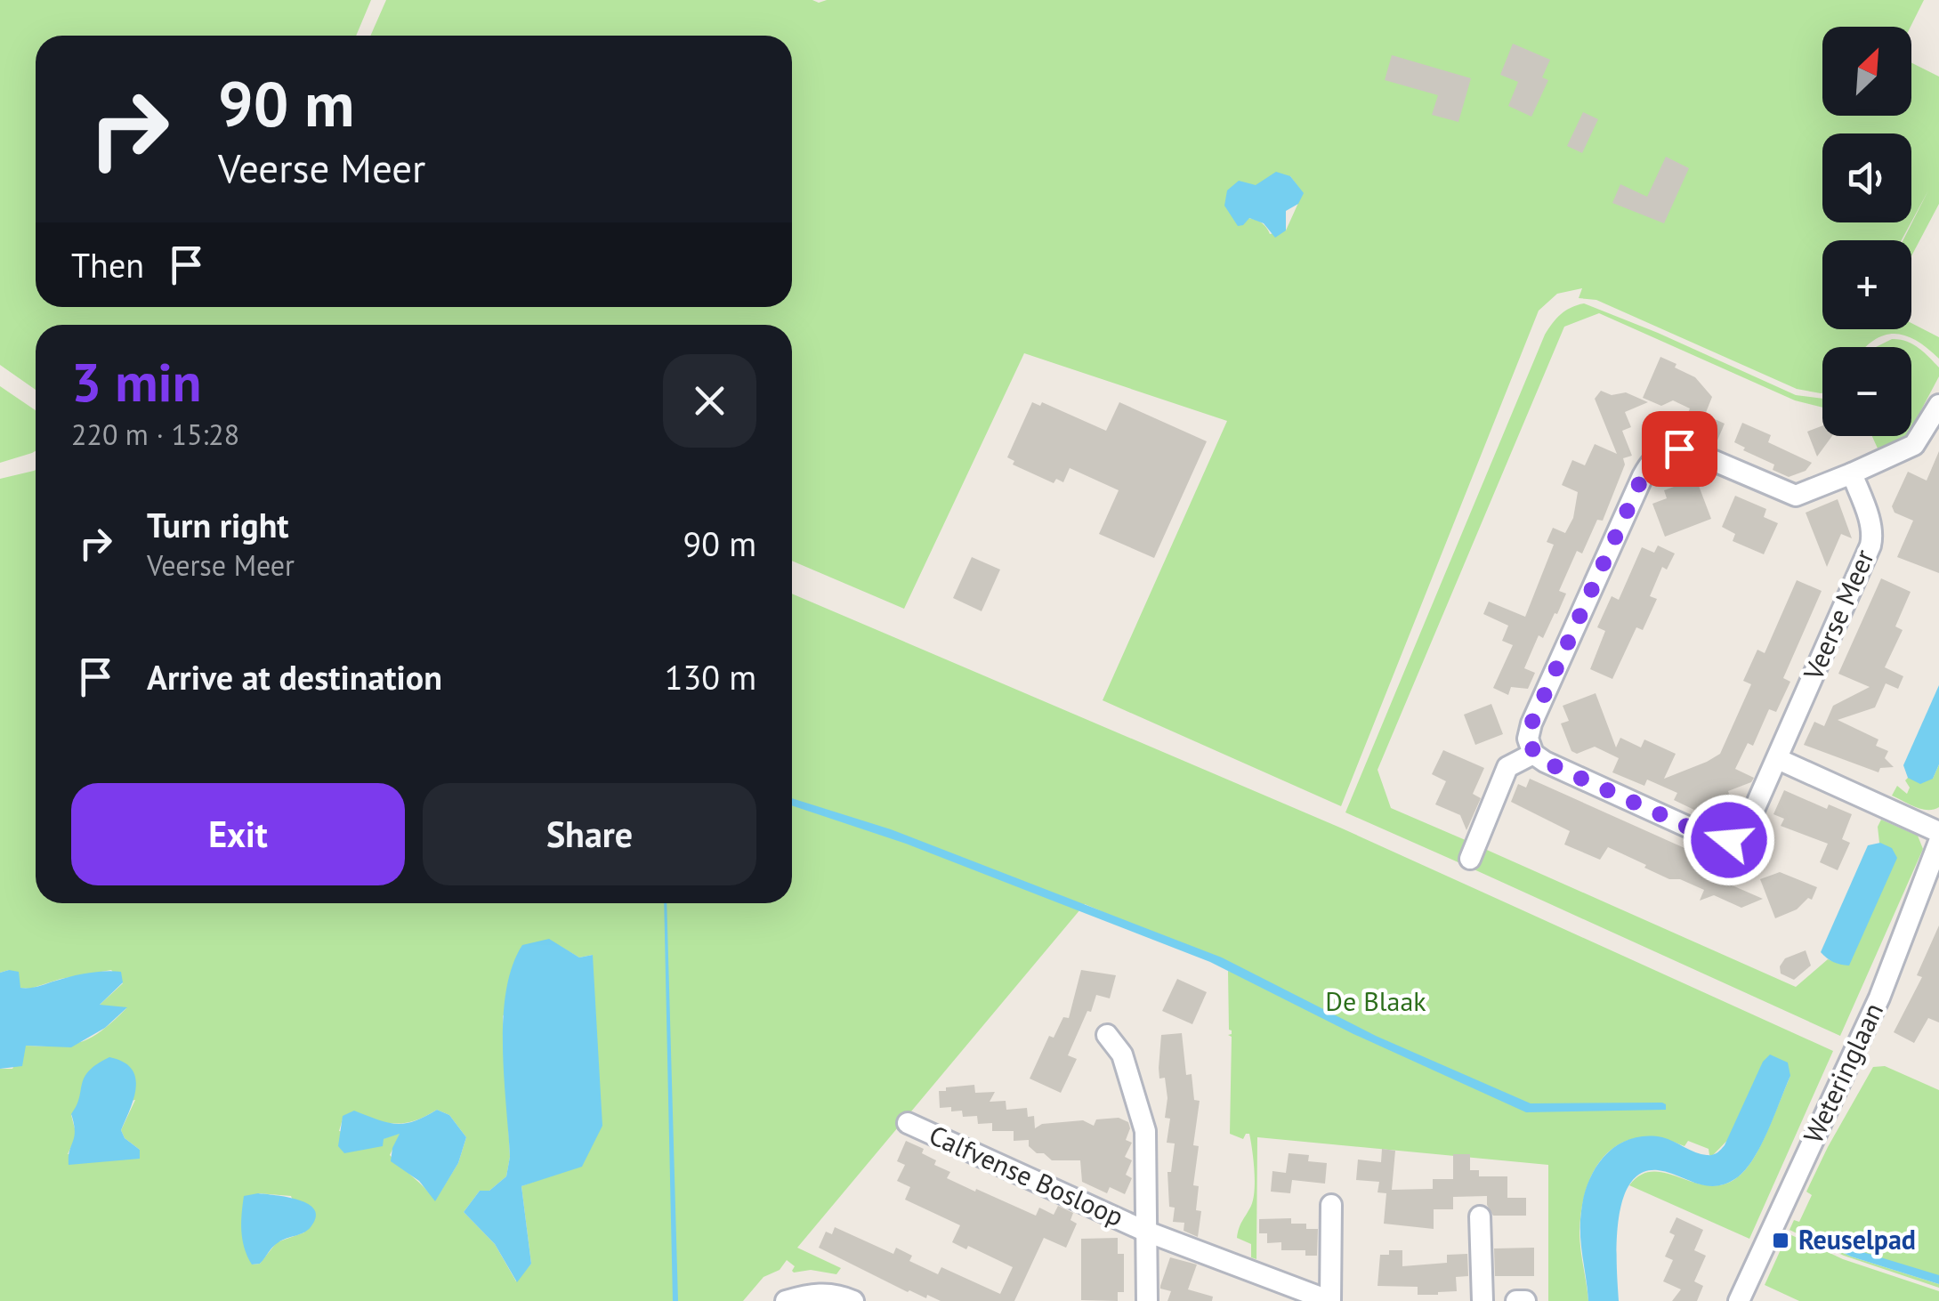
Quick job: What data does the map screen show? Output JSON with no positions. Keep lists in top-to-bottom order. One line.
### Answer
{"streets":{"street":["Veerse Meer","Weteringlaan","Calfvense Bosloop"]},"parks":["De Blaak"],"places":{"transit":["Reuselpad"]},"north":"top right","page":{"map_buttons":["+","−"],"turn":["90 m","Veerse Meer"],"then":"Then","heading":["3 min","220 m · 15:28"],"list":[{"name":"Turn right","note":"Veerse Meer","value":"90 m"},{"name":"Arrive at destination","value":"130 m"}],"buttons":["Exit","Share"]}}
